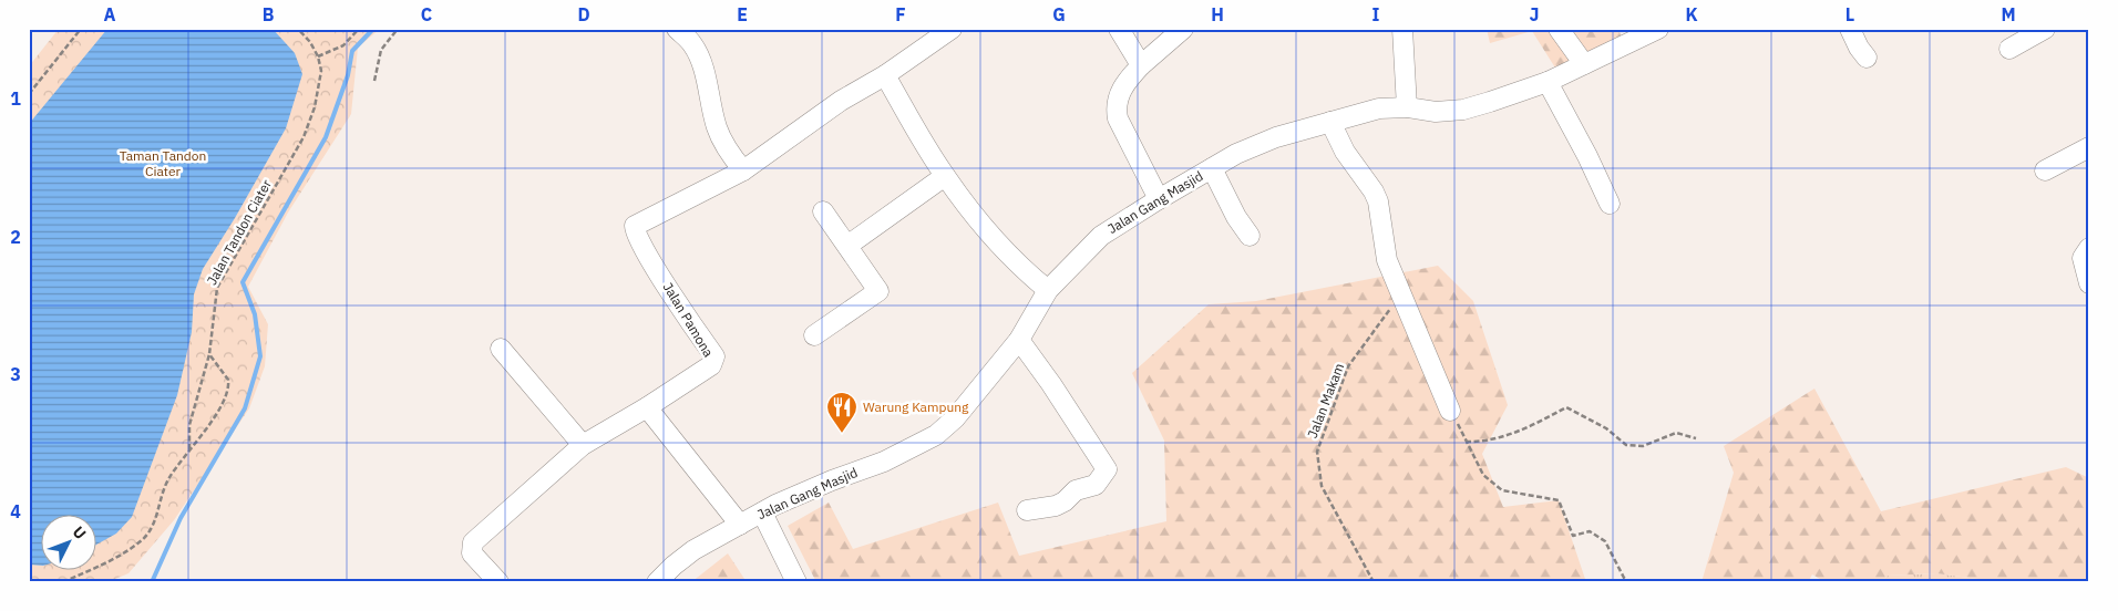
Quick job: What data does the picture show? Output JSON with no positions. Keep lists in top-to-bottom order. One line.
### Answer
{"streets":{"street":["Jalan Gang Masjid","Jalan Pamona"],"path":["Jalan Tandon Ciater","Jalan Makam"]},"parks":["Taman Tandon Ciater"],"places":{"restaurant":["Warung Kampung"]},"north":"top right","grid":{"columns":["A","B","C","D","E","F","G","H","I","J","K","L","M"],"rows":["1","2","3","4"]}}
